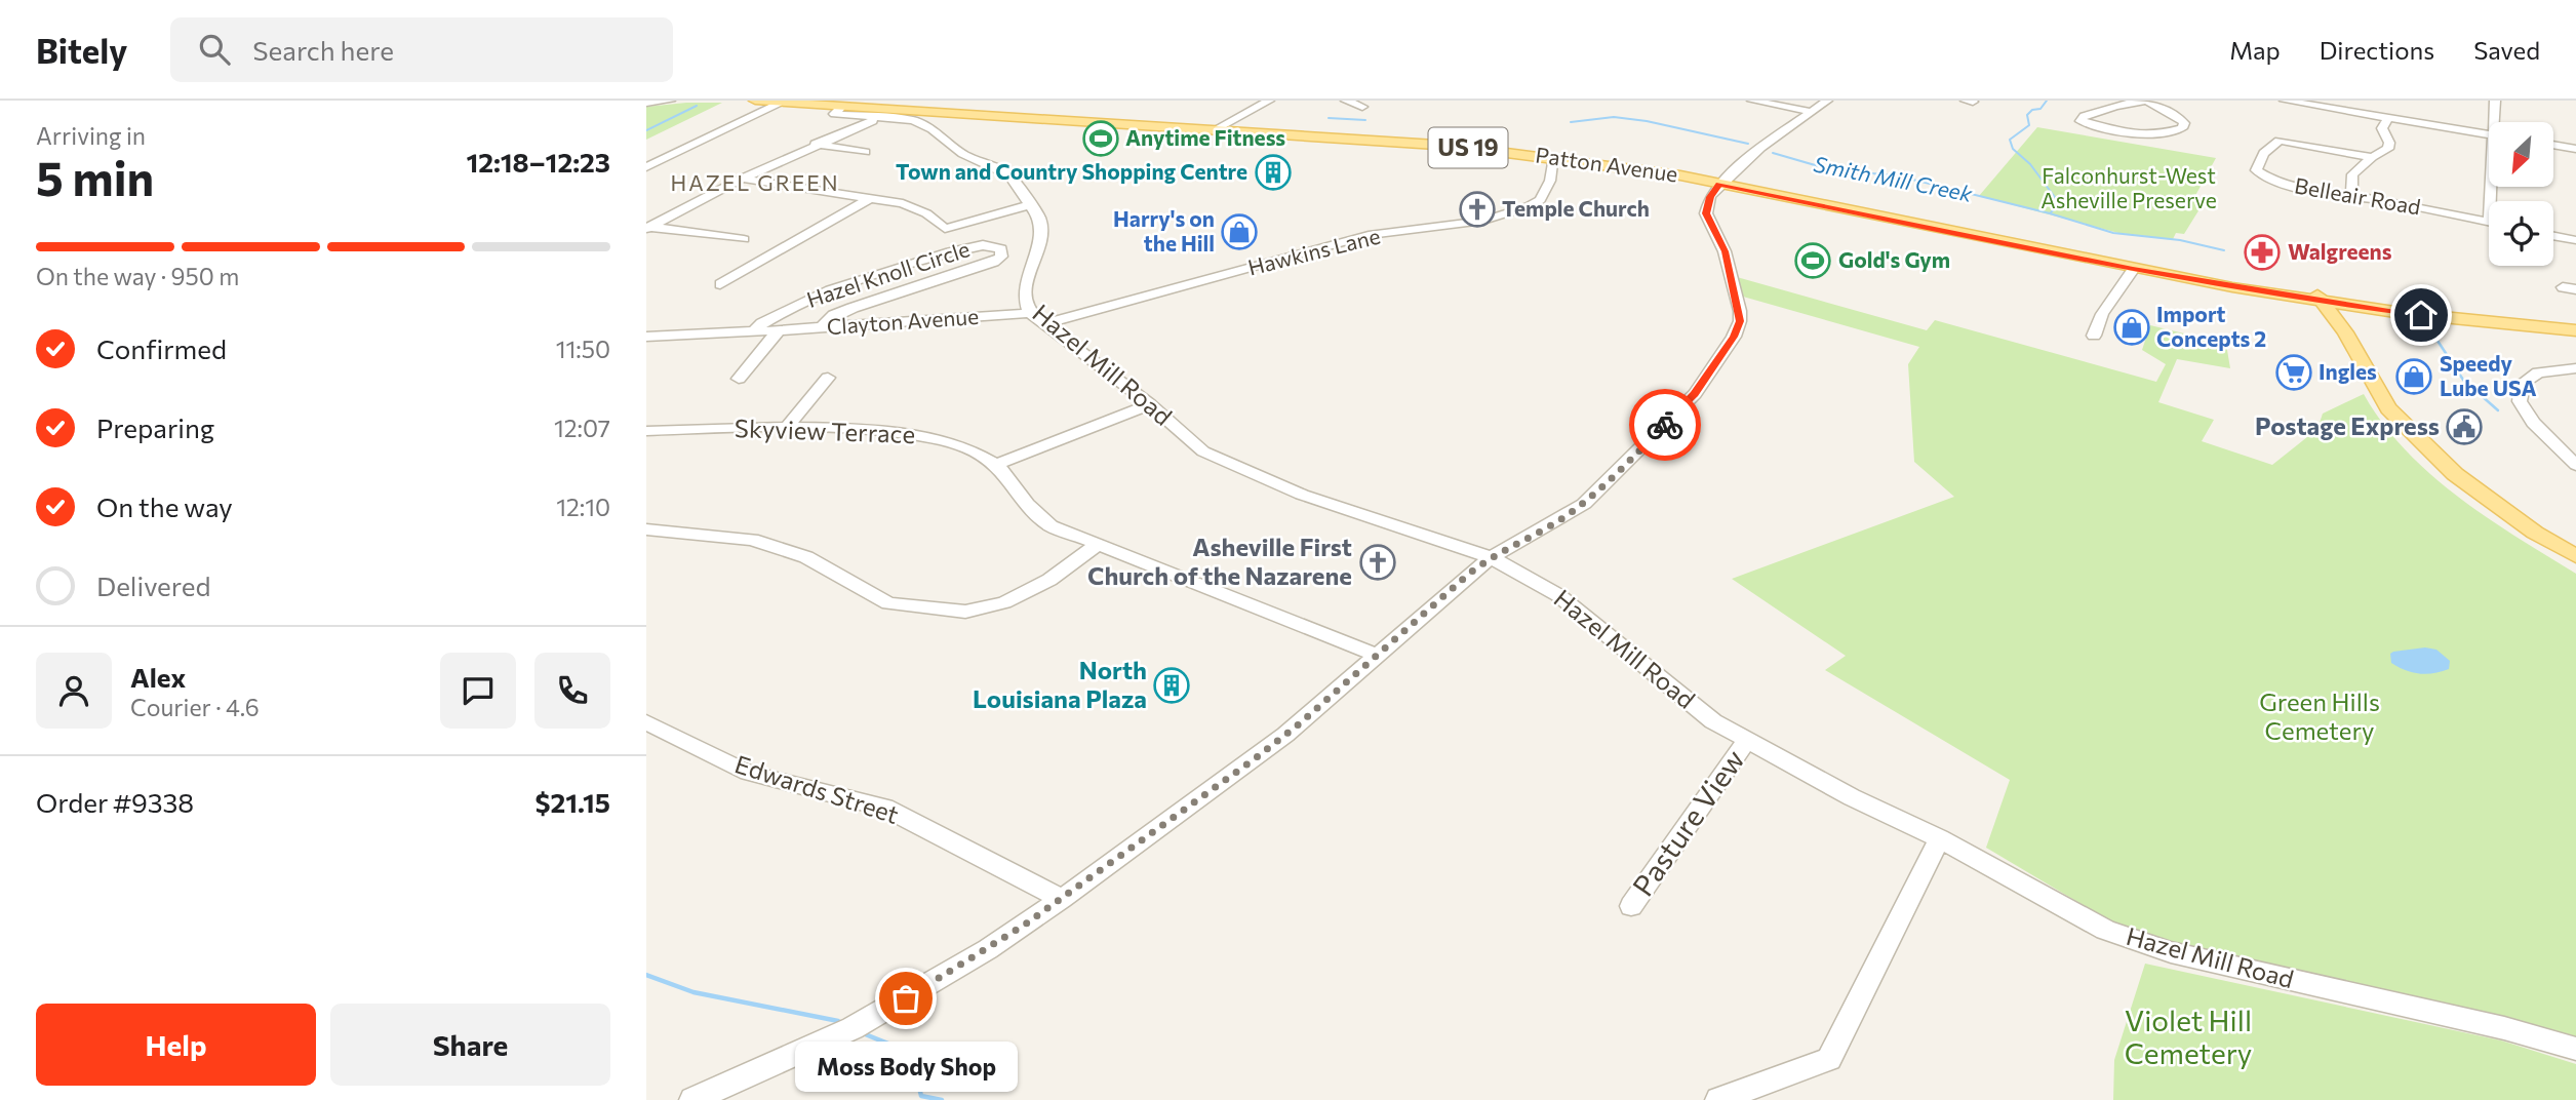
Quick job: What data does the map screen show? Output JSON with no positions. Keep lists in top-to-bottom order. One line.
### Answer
{"streets":{"main road":["US 19","Patton Avenue"],"street":["Belleair Road","Hawkins Lane","Hazel Knoll Circle","Clayton Avenue","Hazel Mill Road","Skyview Terrace","Edwards Street","Pasture View"]},"crossings":[["Patton Avenue","Hawkins Lane"],["Patton Avenue","Hazel Mill Road"],["Hawkins Lane","Clayton Avenue"],["Hawkins Lane","Hazel Mill Road"],["Hazel Knoll Circle","Clayton Avenue"],["Clayton Avenue","Hazel Mill Road"],["Hazel Mill Road","Pasture View"]],"districts":["HAZEL GREEN"],"water":["Smith Mill Creek"],"parks":["Falconhurst-West Asheville Preserve","Green Hills Cemetery","Violet Hill Cemetery"],"places":{"sports":["Anytime Fitness","Gold's Gym"],"building":["Town and Country Shopping Centre","North Louisiana Plaza"],"church":["Temple Church","Asheville First Church of the Nazarene"],"shop":["Harry's on the Hill","Import Concepts 2","Speedy Lube USA"],"pharmacy":["Walgreens"],"supermarket":["Ingles"],"public building":["Postage Express"],"other":["Moss Body Shop"]},"north":"bottom left","page":{"header":"Bitely","search":"Search here","nav":["Map","Directions","Saved"],"heading":["5 min","Arriving in","12:18–12:23"],"panel":["Alex","Courier · 4.6","Order #9338","$21.15"],"bar":"On the way · 950 m","list":[["Confirmed","11:50"],["Preparing","12:07"],["On the way","12:10"],"Delivered"],"buttons":["Help","Share"],"bubble":"Moss Body Shop"}}
